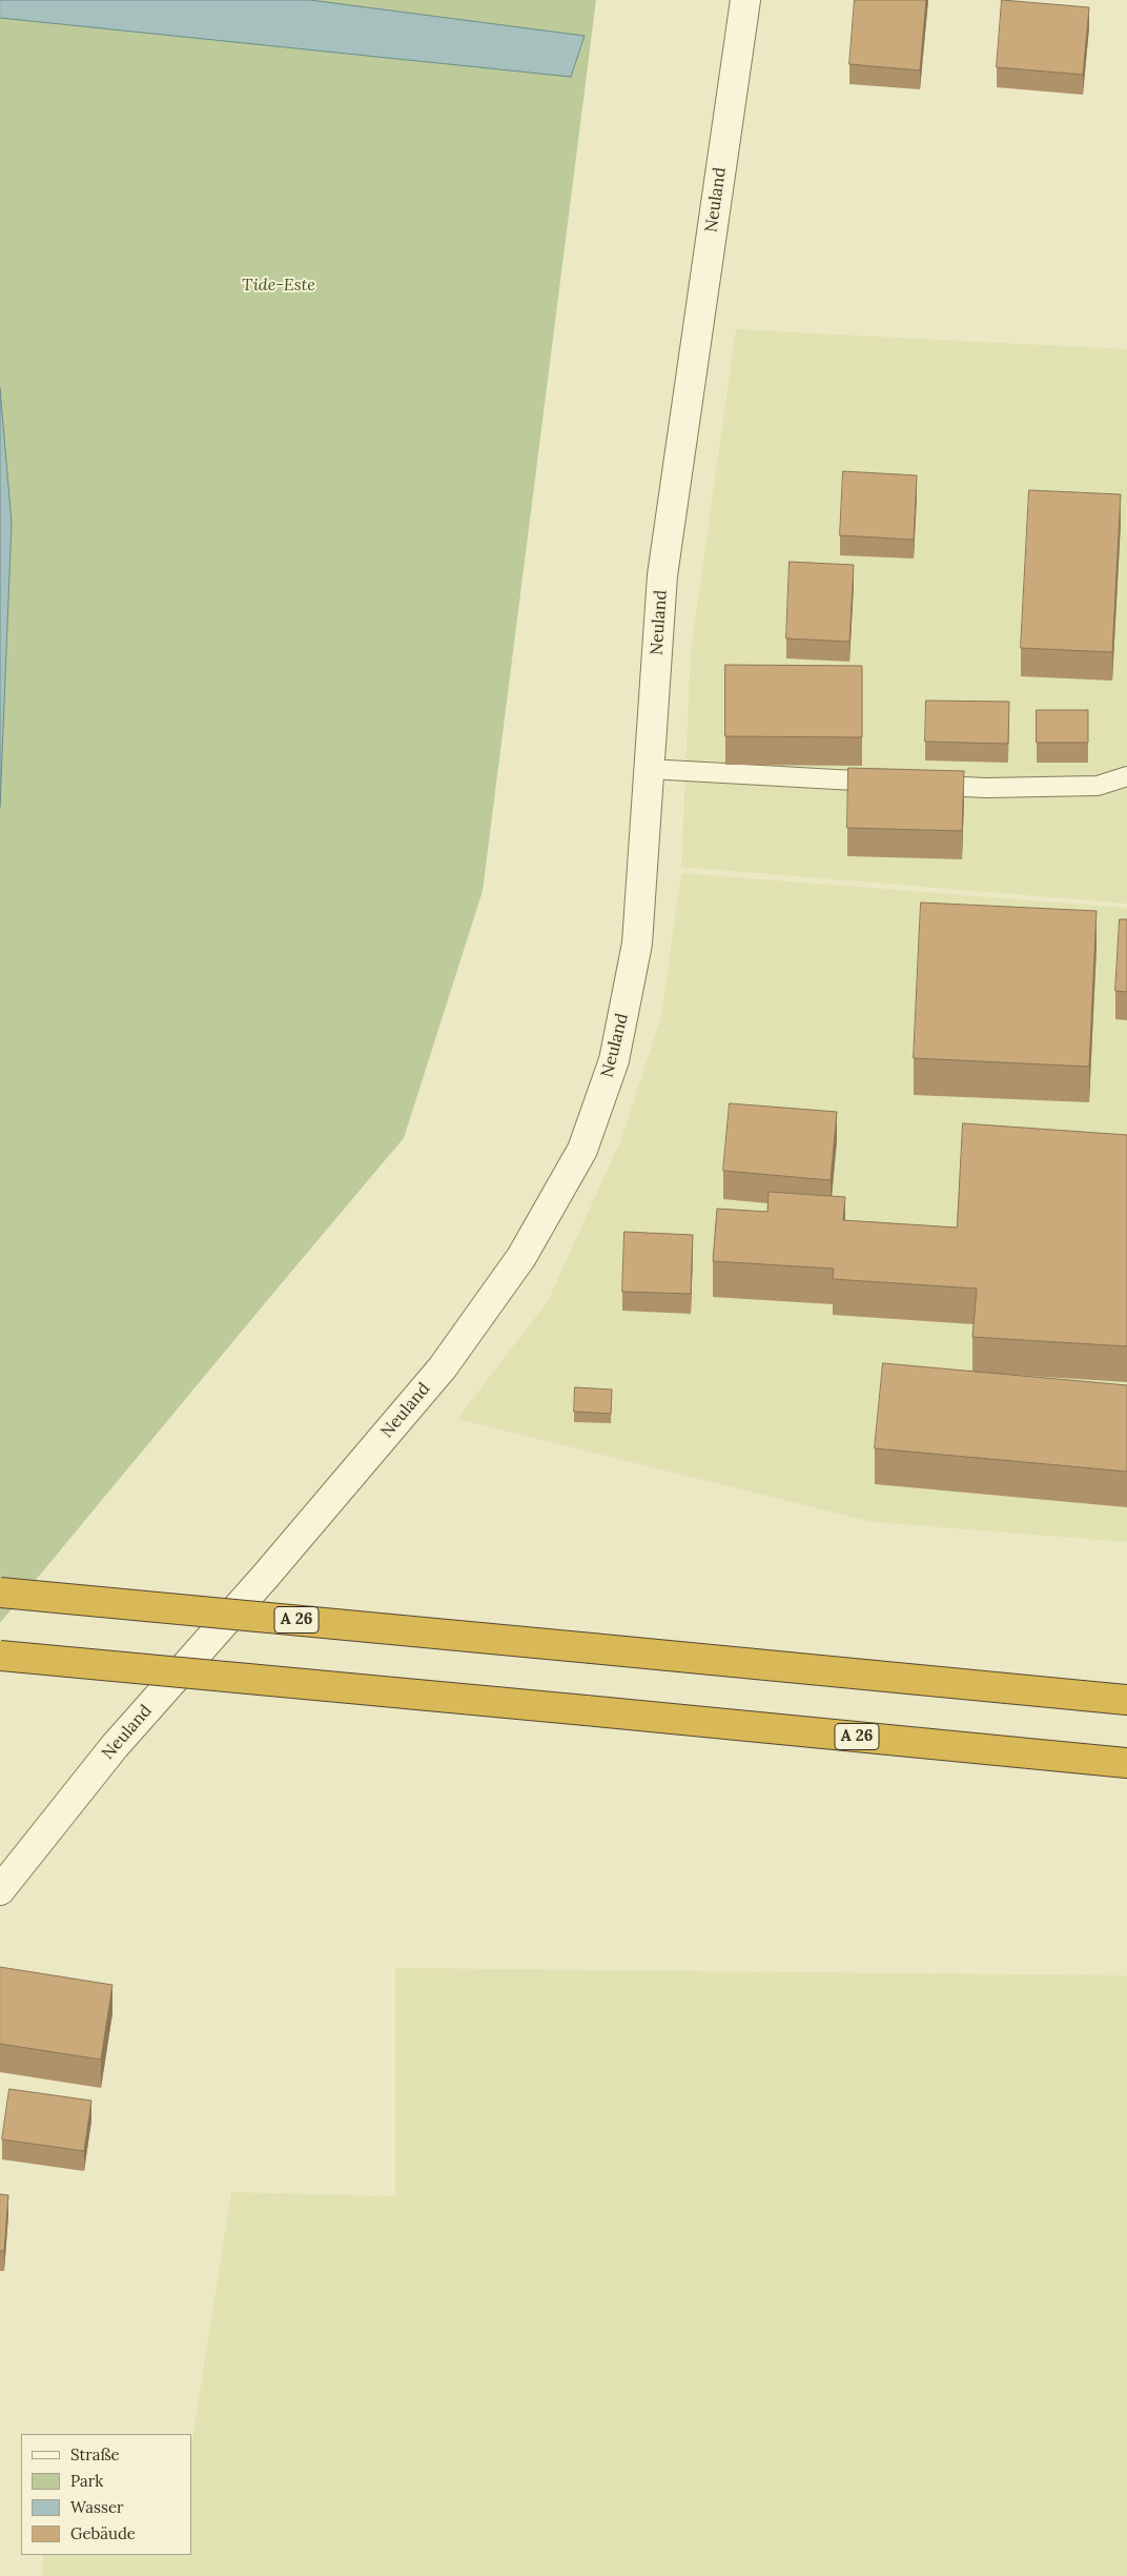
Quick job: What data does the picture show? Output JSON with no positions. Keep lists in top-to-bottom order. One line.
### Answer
{"streets":{"highway":["A 26"],"street":["Neuland"]},"parks":["Tide-Este"],"legend":["Straße","Park","Wasser","Gebäude"]}
